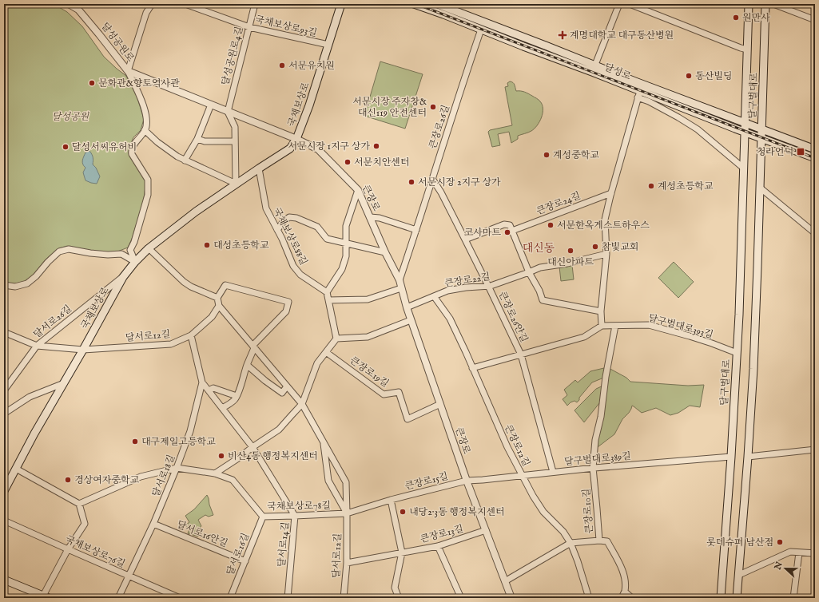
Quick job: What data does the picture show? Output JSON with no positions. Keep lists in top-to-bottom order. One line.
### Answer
{"streets":{"main road":["달성로","달구벌대로","국채보상로"],"street":["국채보상로93길","달성공원로","달성공원로4길","큰장로26길","큰장로","큰장로24길","국채보상로88길","큰장로22길","큰장로26안길","달서로26길","달구벌대로393길","달서로12길","큰장로19길","큰장로12길","달구벌대로389길","달서로18길","큰장로15길","국채보상로78길","큰장로10길","달서로16안길","큰장로13길","달서로14길","국채보상로76길","달서로16길"]},"crossings":[["국채보상로93길","달성공원로4길"],["국채보상로93길","국채보상로"],["달성공원로","달성공원로4길"],["달성공원로","국채보상로"],["달성공원로","큰장로"],["달성로","달구벌대로"],["달성로","큰장로26길"],["달구벌대로","달구벌대로393길"],["달구벌대로","달구벌대로389길"],["국채보상로","큰장로"],["국채보상로","국채보상로88길"],["국채보상로","달서로26길"],["국채보상로","달서로12길"],["큰장로26길","큰장로"],["큰장로26길","큰장로26안길"],["큰장로","큰장로22길"],["큰장로","큰장로19길"],["큰장로","달구벌대로389길"],["큰장로","큰장로15길"],["큰장로","큰장로13길"],["큰장로24길","큰장로26안길"],["큰장로22길","큰장로26안길"],["큰장로22길","큰장로12길"],["큰장로26안길","달구벌대로389길"],["달서로26길","달서로12길"],["달구벌대로393길","큰장로10길"],["달서로12길","달서로18길"],["달서로12길","큰장로15길"],["달서로12길","국채보상로78길"],["달서로12길","큰장로13길"],["큰장로12길","달구벌대로389길"],["달구벌대로389길","큰장로15길"],["달구벌대로389길","큰장로10길"],["달서로18길","국채보상로78길"],["달서로18길","달서로16안길"],["달서로18길","달서로14길"],["달서로18길","국채보상로76길"],["큰장로15길","국채보상로78길"],["국채보상로78길","달서로14길"],["국채보상로78길","달서로16길"],["달서로16안길","달서로16길"]],"districts":["대신동"],"parks":["달성공원"],"places":{"other":["원만사","서문유치원","동산빌딩","문화관&향토역사관","서문시장 주자창& 대신119 안전센터","서문시장 1지구 상가","달성서씨유허비","계성중학교","서문치안센터","서문시장 2지구 상가","계성초등학교","서문한옥게스트하우스","코사마트","대성초등학교","참빛교회","대신아파트","대구제일고등학교","비산4동 행정복지센터","경상여자중학교","내당2·3동 행정복지센터","롯데슈퍼 남산점"],"health":["계명대학교 대구동산병원"],"transit":["청라언덕"]},"north":"left"}
